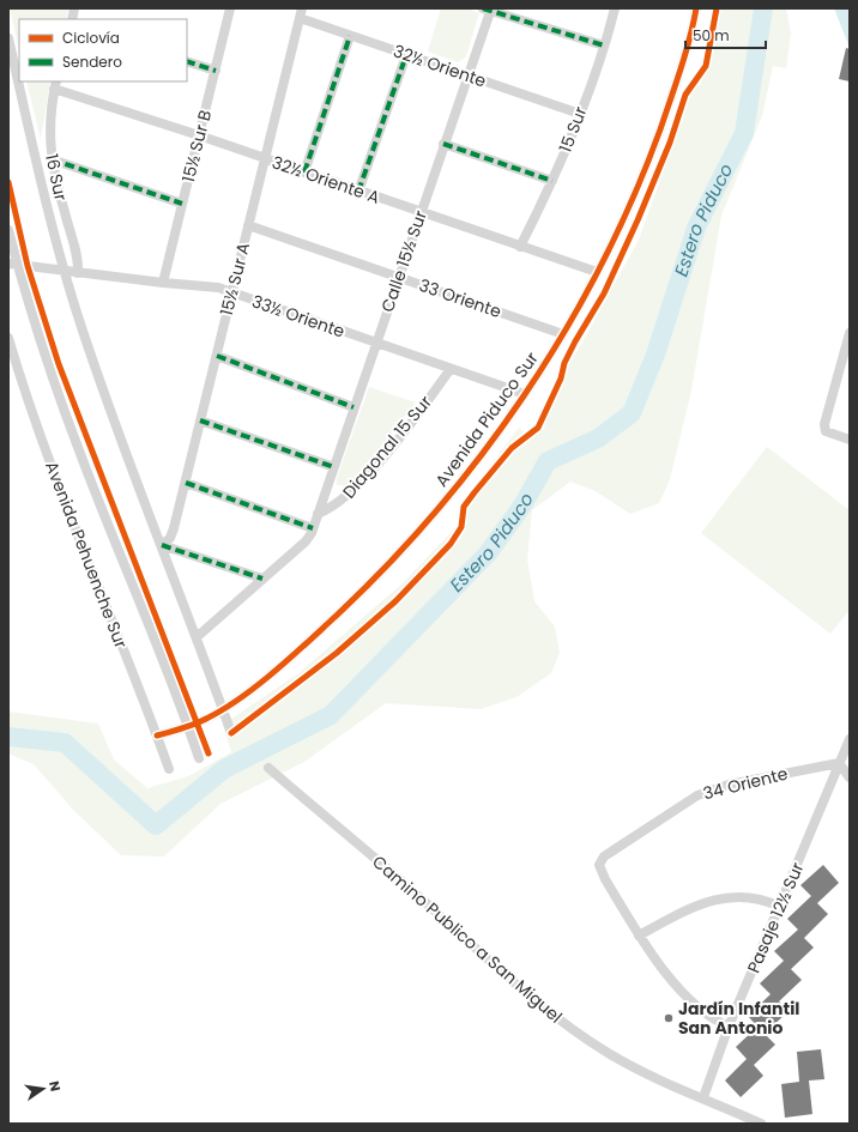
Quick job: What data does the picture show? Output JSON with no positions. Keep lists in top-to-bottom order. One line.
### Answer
{"streets":{"street":["32½ Oriente","15 Sur","15½ Sur B","16 Sur","32½ Oriente A","Calle 15½ Sur","15½ Sur A","33 Oriente","33½ Oriente","Avenida Piduco Sur","Diagonal 15 Sur","Avenida Pehuenche Sur","34 Oriente","Pasaje 12½ Sur","Camino Publico a San Miguel"]},"crossings":[["32½ Oriente","15 Sur"],["32½ Oriente","Calle 15½ Sur"],["32½ Oriente","15½ Sur A"],["15 Sur","32½ Oriente A"],["15½ Sur B","32½ Oriente A"],["15½ Sur B","33½ Oriente"],["16 Sur","32½ Oriente A"],["16 Sur","33½ Oriente"],["32½ Oriente A","Calle 15½ Sur"],["32½ Oriente A","15½ Sur A"],["32½ Oriente A","Avenida Piduco Sur"],["Calle 15½ Sur","33 Oriente"],["Calle 15½ Sur","33½ Oriente"],["Calle 15½ Sur","Diagonal 15 Sur"],["15½ Sur A","33 Oriente"],["15½ Sur A","33½ Oriente"],["33 Oriente","Avenida Piduco Sur"],["33½ Oriente","Avenida Piduco Sur"],["33½ Oriente","Diagonal 15 Sur"],["33½ Oriente","Avenida Pehuenche Sur"],["Avenida Piduco Sur","Avenida Pehuenche Sur"],["34 Oriente","Pasaje 12½ Sur"],["Pasaje 12½ Sur","Camino Publico a San Miguel"]],"water":["Estero Piduco"],"places":["Jardín Infantil San Antonio"],"legend":["Ciclovía","Sendero"],"scale_bar":"50 m","north":"right"}
